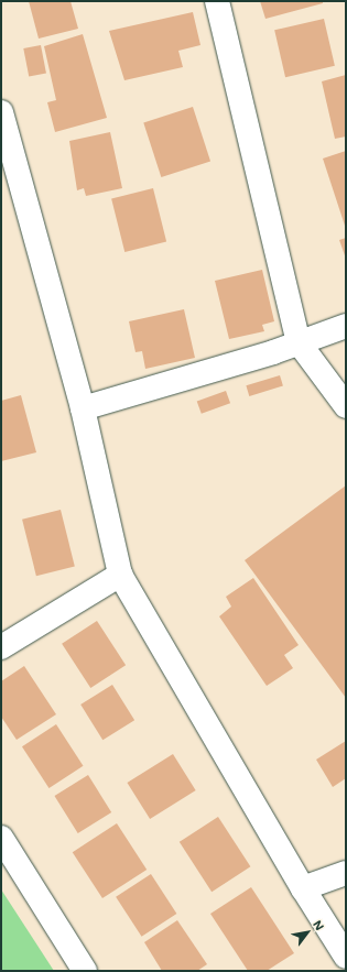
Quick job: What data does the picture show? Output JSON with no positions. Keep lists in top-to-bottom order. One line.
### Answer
{"north":"top right"}
